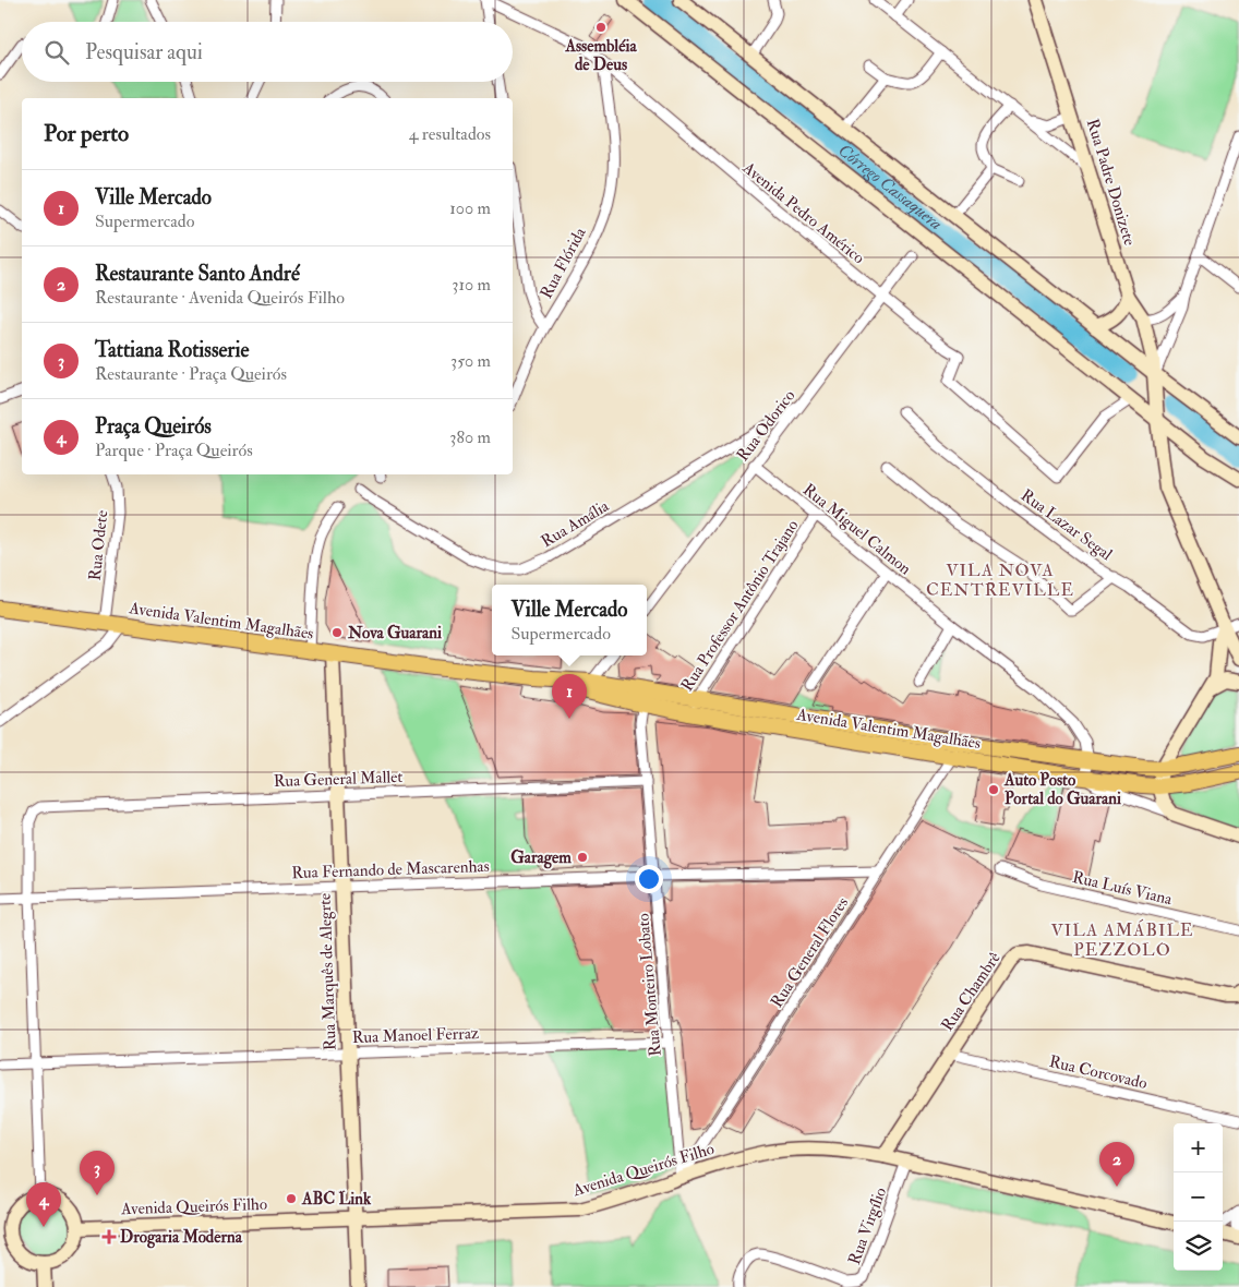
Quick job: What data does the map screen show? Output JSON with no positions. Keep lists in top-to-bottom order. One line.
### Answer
{"streets":{"main road":["Rua Padre Donizete","Avenida Valentim Magalhães","Rua Marquês de Alegrte","Rua Chambrê","Avenida Queirós Filho"],"street":["Avenida Pedro Américo","Rua Flórida","Rua Odorico","Rua Amália","Rua Lazar Segal","Rua Miguel Calmon","Rua Odete","Rua Professor Antônio Trajano","Rua General Mallet","Rua Fernando de Mascarenhas","Rua Luís Viana","Rua General Flores","Rua Monteiro Lobato","Rua Manoel Ferraz","Rua Corcovado","Rua Virgílio"]},"crossings":[["Rua Padre Donizete","Rua Lazar Segal"],["Avenida Pedro Américo","Rua Flórida"],["Avenida Pedro Américo","Rua Odorico"],["Rua Odorico","Rua Amália"],["Rua Odorico","Rua Miguel Calmon"],["Rua Miguel Calmon","Rua Professor Antônio Trajano"],["Rua Miguel Calmon","Avenida Valentim Magalhães"],["Rua Odete","Avenida Valentim Magalhães"],["Rua Professor Antônio Trajano","Avenida Valentim Magalhães"],["Avenida Valentim Magalhães","Rua General Flores"],["Avenida Valentim Magalhães","Rua Marquês de Alegrte"],["Avenida Valentim Magalhães","Rua Monteiro Lobato"],["Rua General Mallet","Rua Fernando de Mascarenhas"],["Rua General Mallet","Rua Marquês de Alegrte"],["Rua General Mallet","Rua Monteiro Lobato"],["Rua Fernando de Mascarenhas","Rua General Flores"],["Rua Fernando de Mascarenhas","Rua Marquês de Alegrte"],["Rua Fernando de Mascarenhas","Rua Monteiro Lobato"],["Rua General Flores","Rua Monteiro Lobato"],["Rua General Flores","Avenida Queirós Filho"],["Rua Marquês de Alegrte","Rua Manoel Ferraz"],["Rua Marquês de Alegrte","Avenida Queirós Filho"],["Rua Monteiro Lobato","Rua Manoel Ferraz"],["Rua Monteiro Lobato","Avenida Queirós Filho"],["Rua Chambrê","Rua Corcovado"],["Rua Chambrê","Avenida Queirós Filho"],["Avenida Queirós Filho","Rua Virgílio"]],"districts":["VILA NOVA CENTREVILLE","VILA AMÁBILE PEZZOLO"],"water":["Córrego Cassaquera"],"places":{"other":["Assembléia de Deus","Nova Guarani","Auto Posto Portal do Guarani","Garagem","ABC Link"],"health":["Drogaria Moderna"]},"page":{"search":"Pesquisar aqui","heading":["Por perto","4 resultados"],"list":[{"mark":"1","name":"Ville Mercado","note":"Supermercado","value":"100 m"},{"mark":"2","name":"Restaurante Santo André","note":"Restaurante · Avenida Queirós Filho","value":"310 m"},{"mark":"3","name":"Tattiana Rotisserie","note":"Restaurante · Praça Queirós","value":"350 m"},{"mark":"4","name":"Praça Queirós","note":"Parque · Praça Queirós","value":"380 m"}],"popup":["Ville Mercado","Supermercado"],"pins":["1","2","3","4"],"map_buttons":["+","−"]}}
